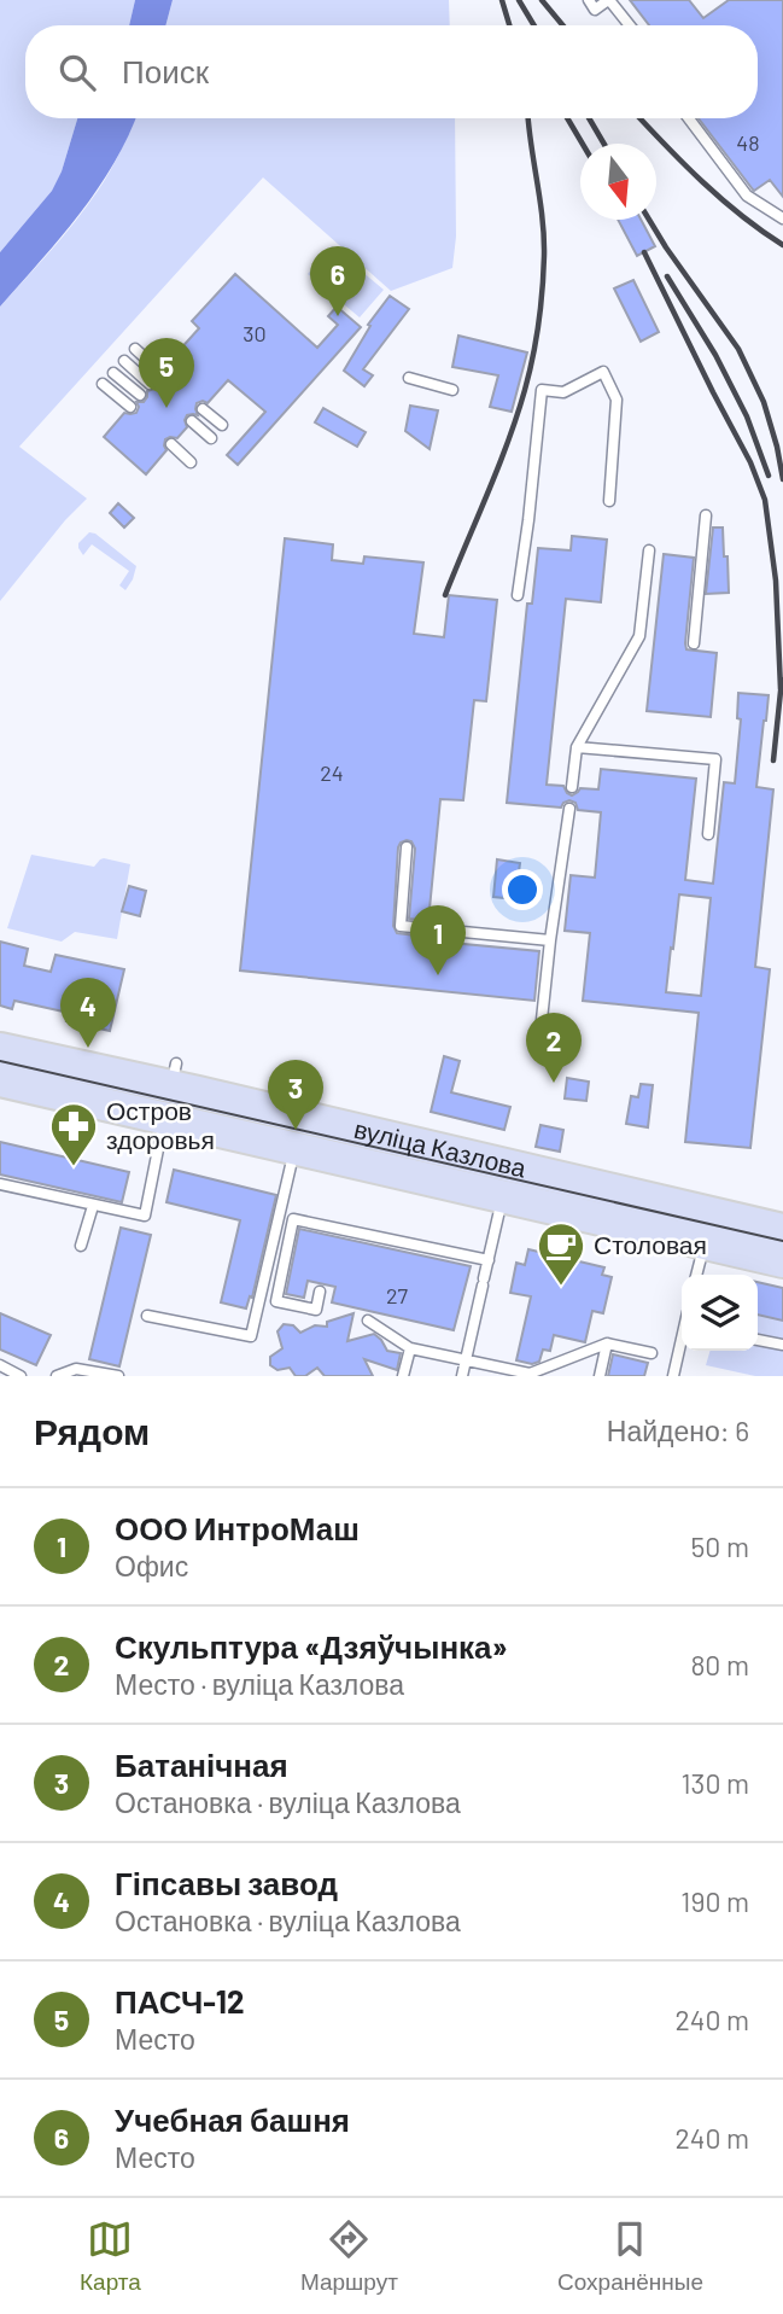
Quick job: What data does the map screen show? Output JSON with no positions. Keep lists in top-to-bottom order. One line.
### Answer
{"streets":{"main road":["вуліца Казлова"]},"places":{"pharmacy":["Остров здоровья"],"cafe":["Столовая"]},"house_numbers":["48","30","24","27"],"north":"bottom","page":{"search":"Поиск","pins":["6","5","1","4","2","3"],"heading":["Рядом","Найдено: 6"],"list":[{"mark":"1","name":"ООО ИнтроМаш","note":"Офис","value":"50 m"},{"mark":"2","name":"Скульптура «Дзяўчынка»","note":"Место · вуліца Казлова","value":"80 m"},{"mark":"3","name":"Батанічная","note":"Остановка · вуліца Казлова","value":"130 m"},{"mark":"4","name":"Гіпсавы завод","note":"Остановка · вуліца Казлова","value":"190 m"},{"mark":"5","name":"ПАСЧ-12","note":"Место","value":"240 m"},{"mark":"6","name":"Учебная башня","note":"Место","value":"240 m"}],"nav":["Карта","Маршрут","Сохранённые"]}}
